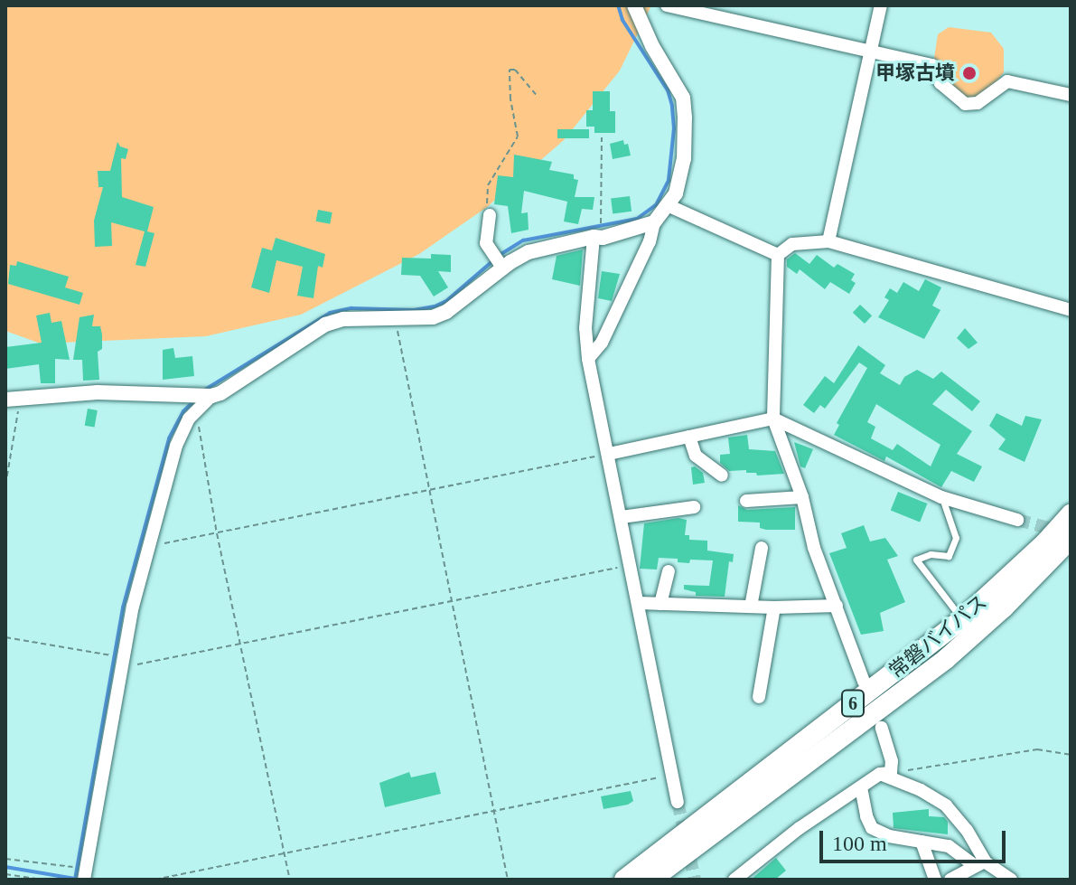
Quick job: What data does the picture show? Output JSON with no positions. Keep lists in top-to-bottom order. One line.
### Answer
{"streets":{"highway":["常磐バイパス","6"]},"places":["甲塚古墳"],"scale_bar":"100 m"}
